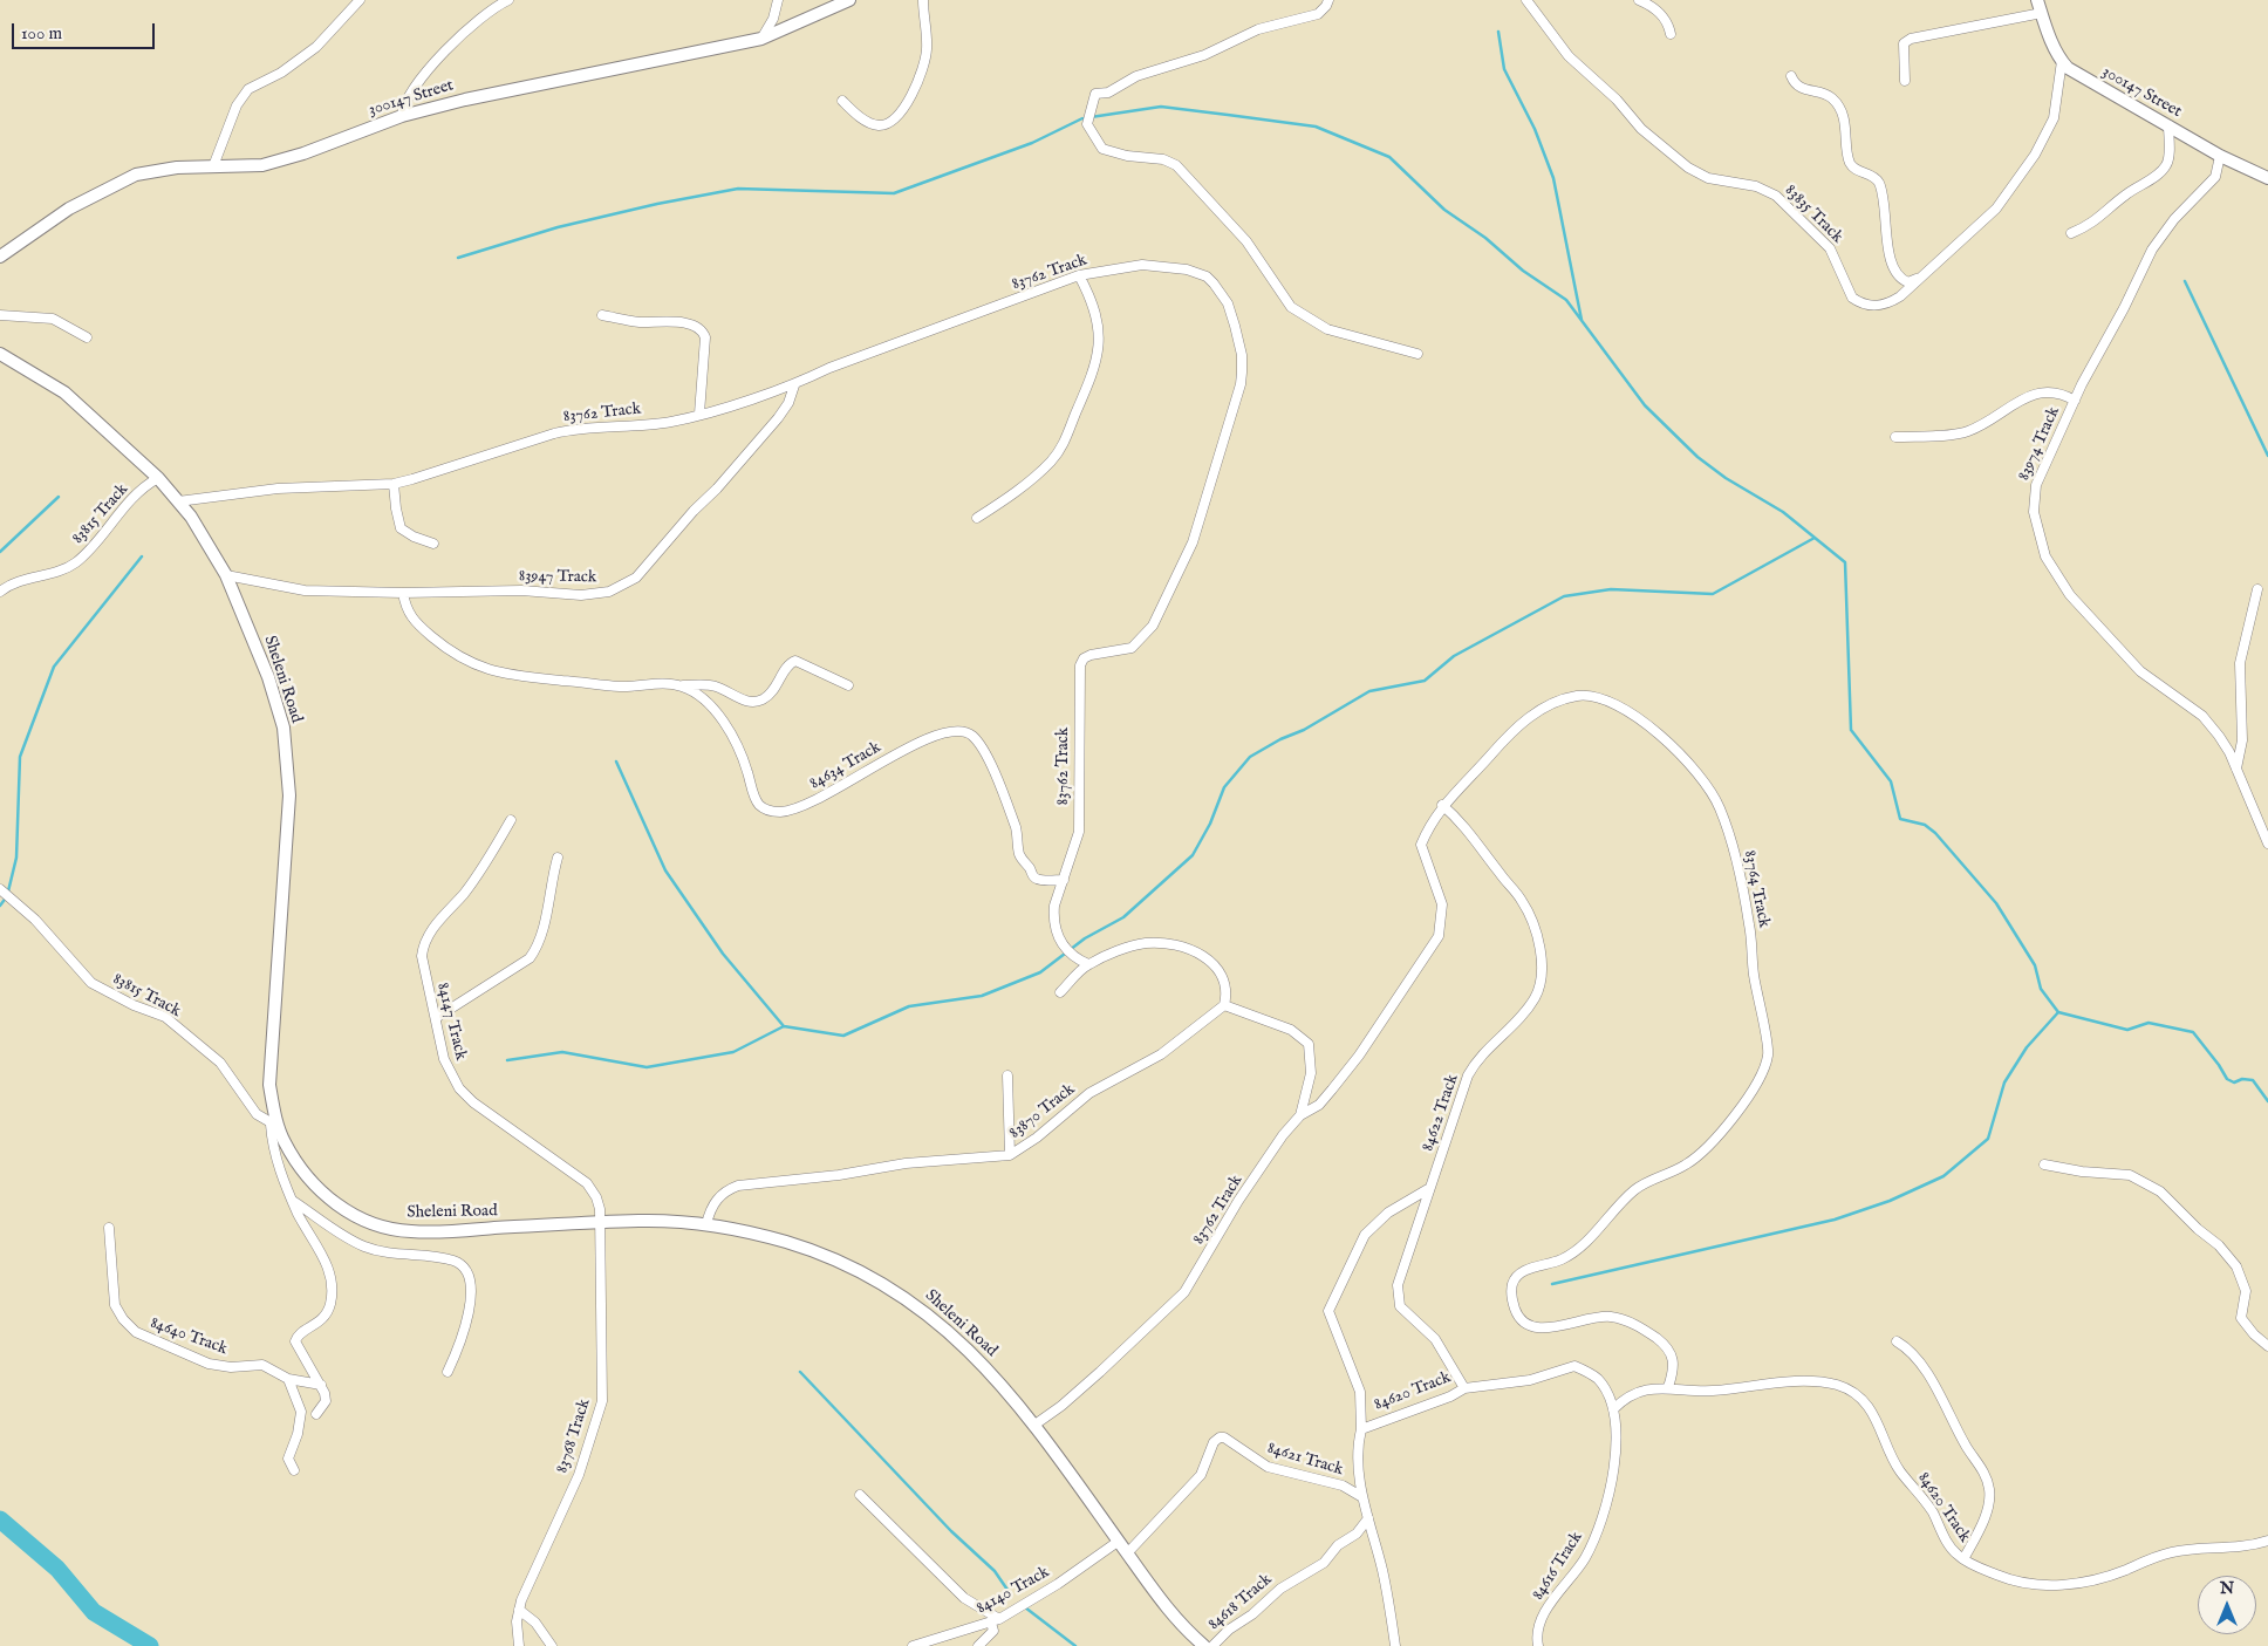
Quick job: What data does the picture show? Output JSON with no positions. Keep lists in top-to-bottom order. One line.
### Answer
{"streets":{"street":["300147 Street","83835 Track","83762 Track","83974 Track","83815 Track","83947 Track","Sheleni Road","84634 Track","83764 Track","84147 Track","83870 Track","84622 Track","84640 Track","84620 Track","83768 Track","84621 Track","84616 Track","84140 Track","84618 Track"]},"crossings":[["300147 Street","83835 Track"],["300147 Street","83974 Track"],["83762 Track","83947 Track"],["83762 Track","Sheleni Road"],["83762 Track","84634 Track"],["83762 Track","83764 Track"],["83762 Track","83870 Track"],["83815 Track","Sheleni Road"],["83947 Track","Sheleni Road"],["83947 Track","84634 Track"],["Sheleni Road","84147 Track"],["Sheleni Road","83870 Track"],["Sheleni Road","83768 Track"],["Sheleni Road","84621 Track"],["Sheleni Road","84140 Track"],["83764 Track","84622 Track"],["83764 Track","84620 Track"],["84147 Track","83768 Track"],["84622 Track","84620 Track"],["84620 Track","84621 Track"],["84620 Track","84616 Track"],["84620 Track","84618 Track"]],"scale_bar":"100 m","north":"top"}
